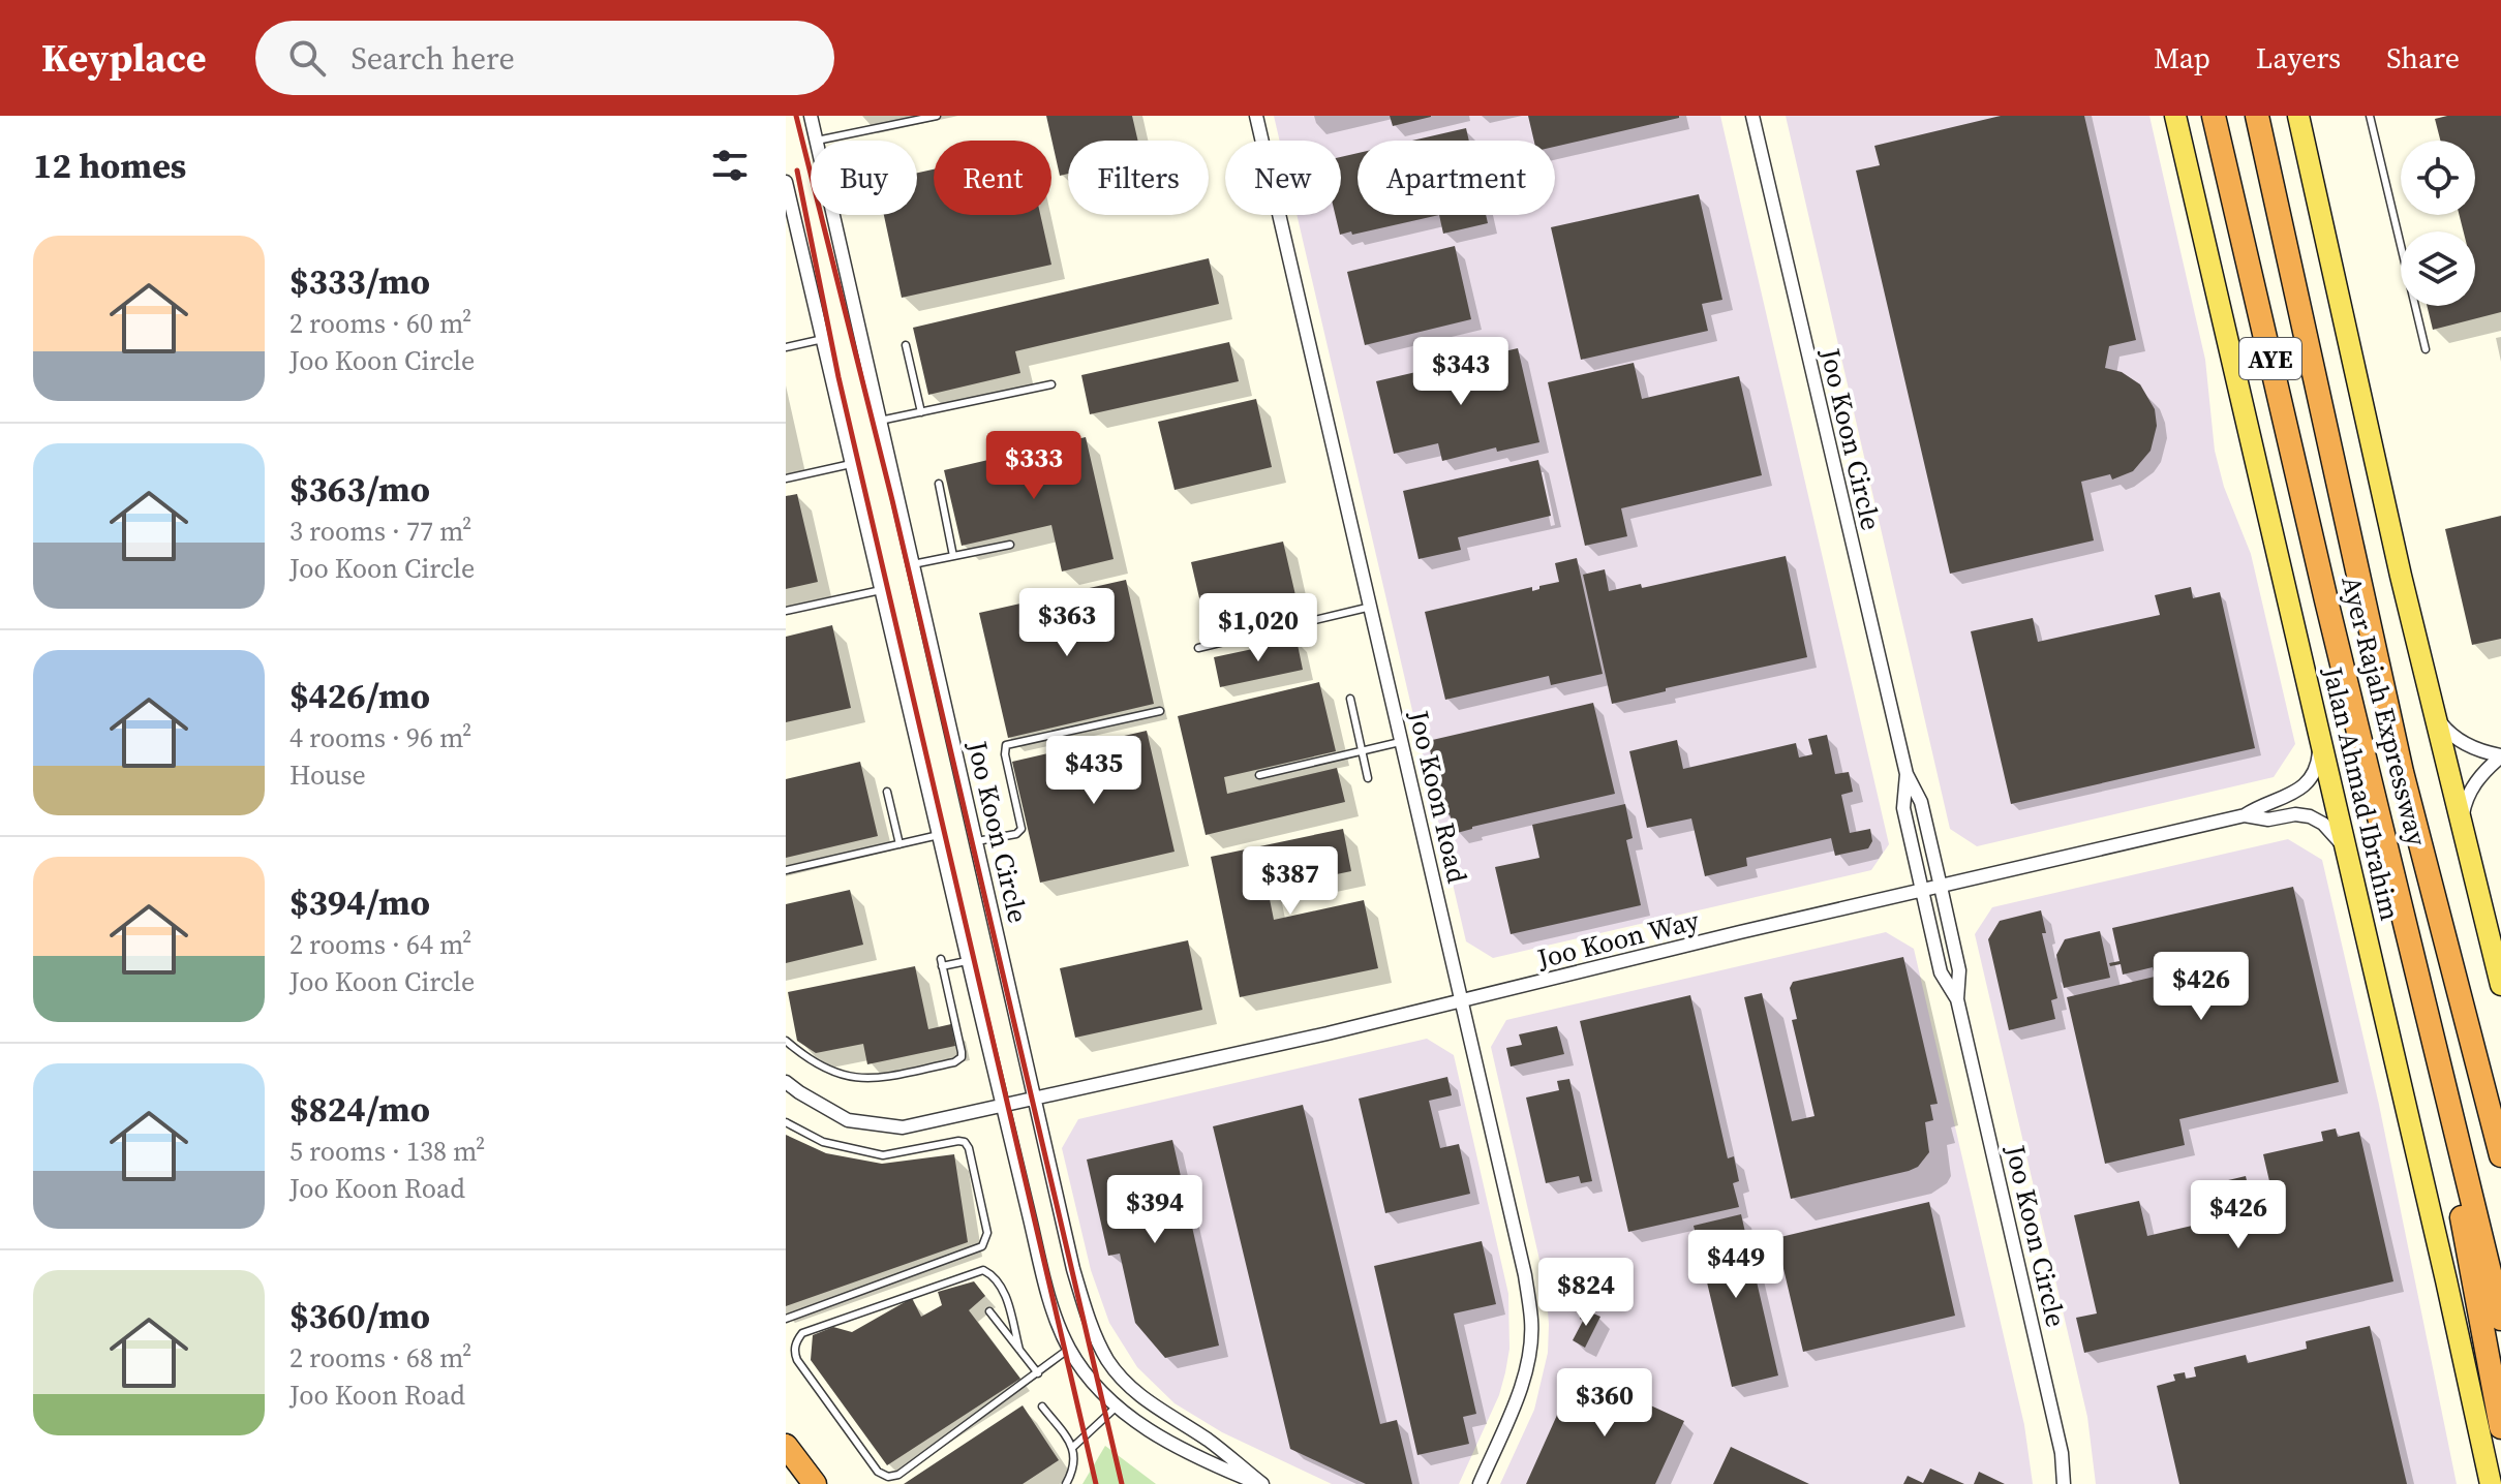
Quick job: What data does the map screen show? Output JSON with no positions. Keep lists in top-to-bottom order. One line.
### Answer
{"streets":{"highway":["AYE","Ayer Rajah Expressway"],"main road":["Jalan Ahmad Ibrahim"],"street":["Joo Koon Circle","Joo Koon Road","Joo Koon Way"]},"crossings":[["Joo Koon Circle","Joo Koon Way"],["Jalan Ahmad Ibrahim","Joo Koon Way"],["Joo Koon Road","Joo Koon Way"]],"page":{"header":"Keyplace","search":"Search here","nav":["Map","Layers","Share"],"heading":"12 homes","chip":["Buy","Rent","Filters","New","Apartment"],"list":[{"name":"$333/mo","note":"2 rooms · 60 m² · Joo Koon Circle"},{"name":"$363/mo","note":"3 rooms · 77 m² · Joo Koon Circle"},{"name":"$426/mo","note":"4 rooms · 96 m² · House"},{"name":"$394/mo","note":"2 rooms · 64 m² · Joo Koon Circle"},{"name":"$824/mo","note":"5 rooms · 138 m² · Joo Koon Road"},{"name":"$360/mo","note":"2 rooms · 68 m² · Joo Koon Road"}],"price":["$343","$333","$363","$1,020","$435","$387","$426","$394","$426","$449","$824","$360"]}}
